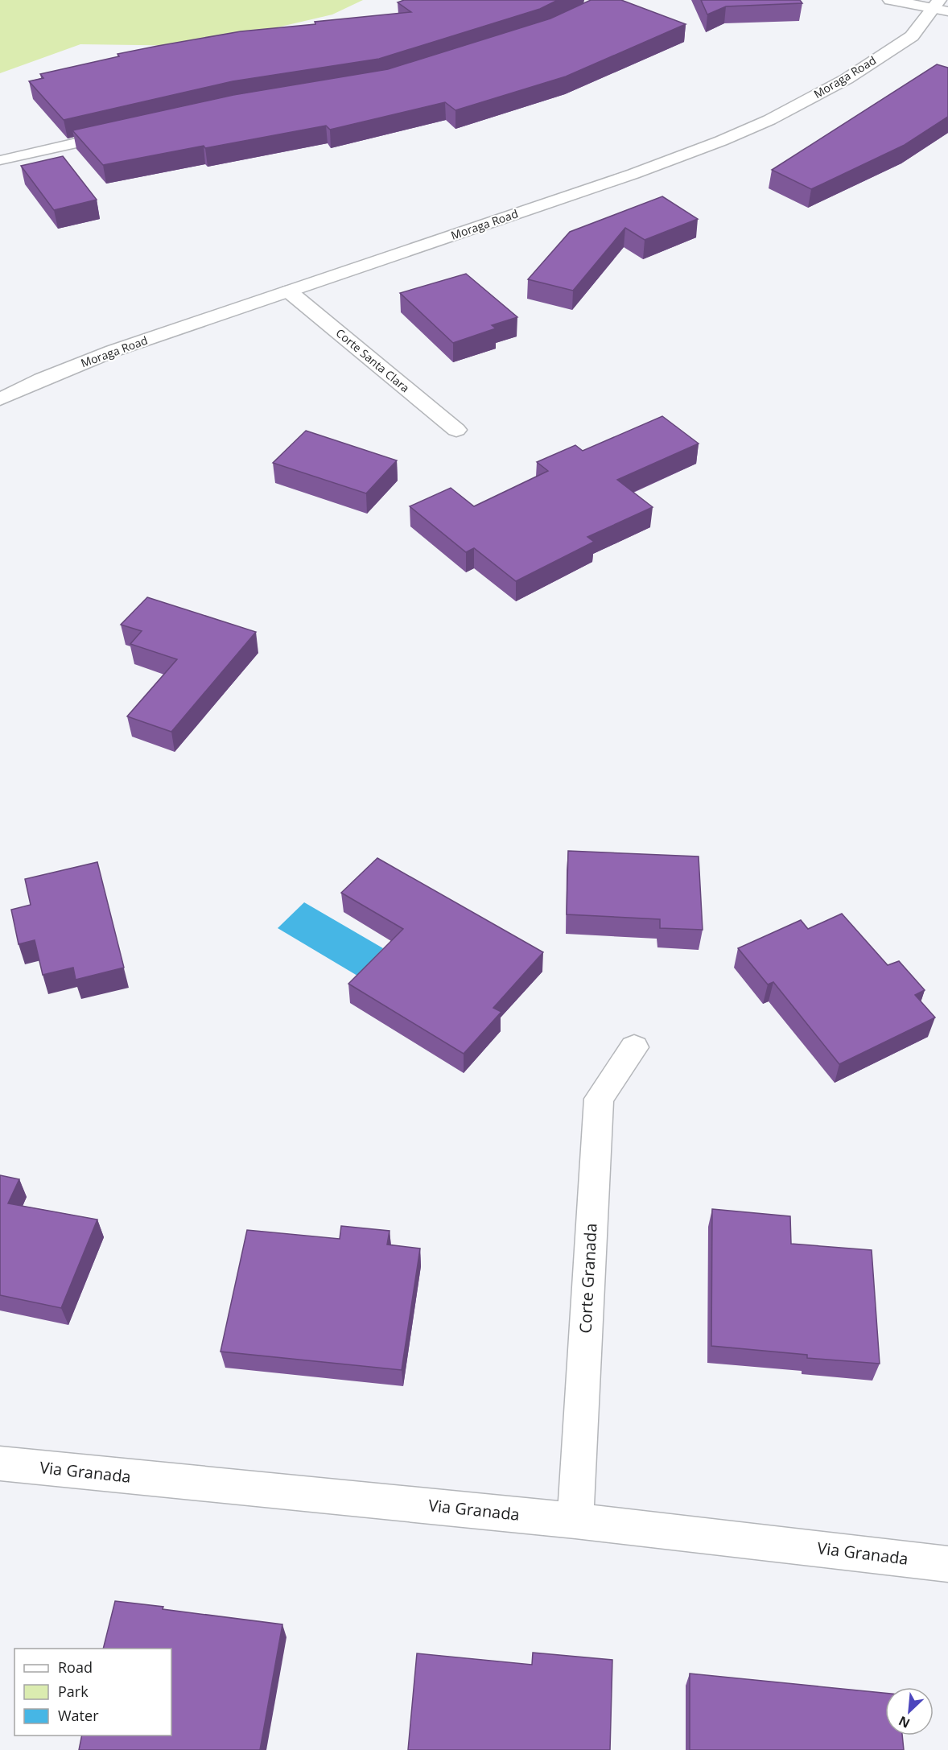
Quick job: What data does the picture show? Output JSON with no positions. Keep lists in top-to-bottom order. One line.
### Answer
{"streets":{"main road":["Moraga Road","Corte Santa Clara","Corte Granada","Via Granada"]},"crossings":[["Moraga Road","Corte Santa Clara"],["Corte Granada","Via Granada"]],"legend":["Road","Park","Water"],"north":"bottom left"}
